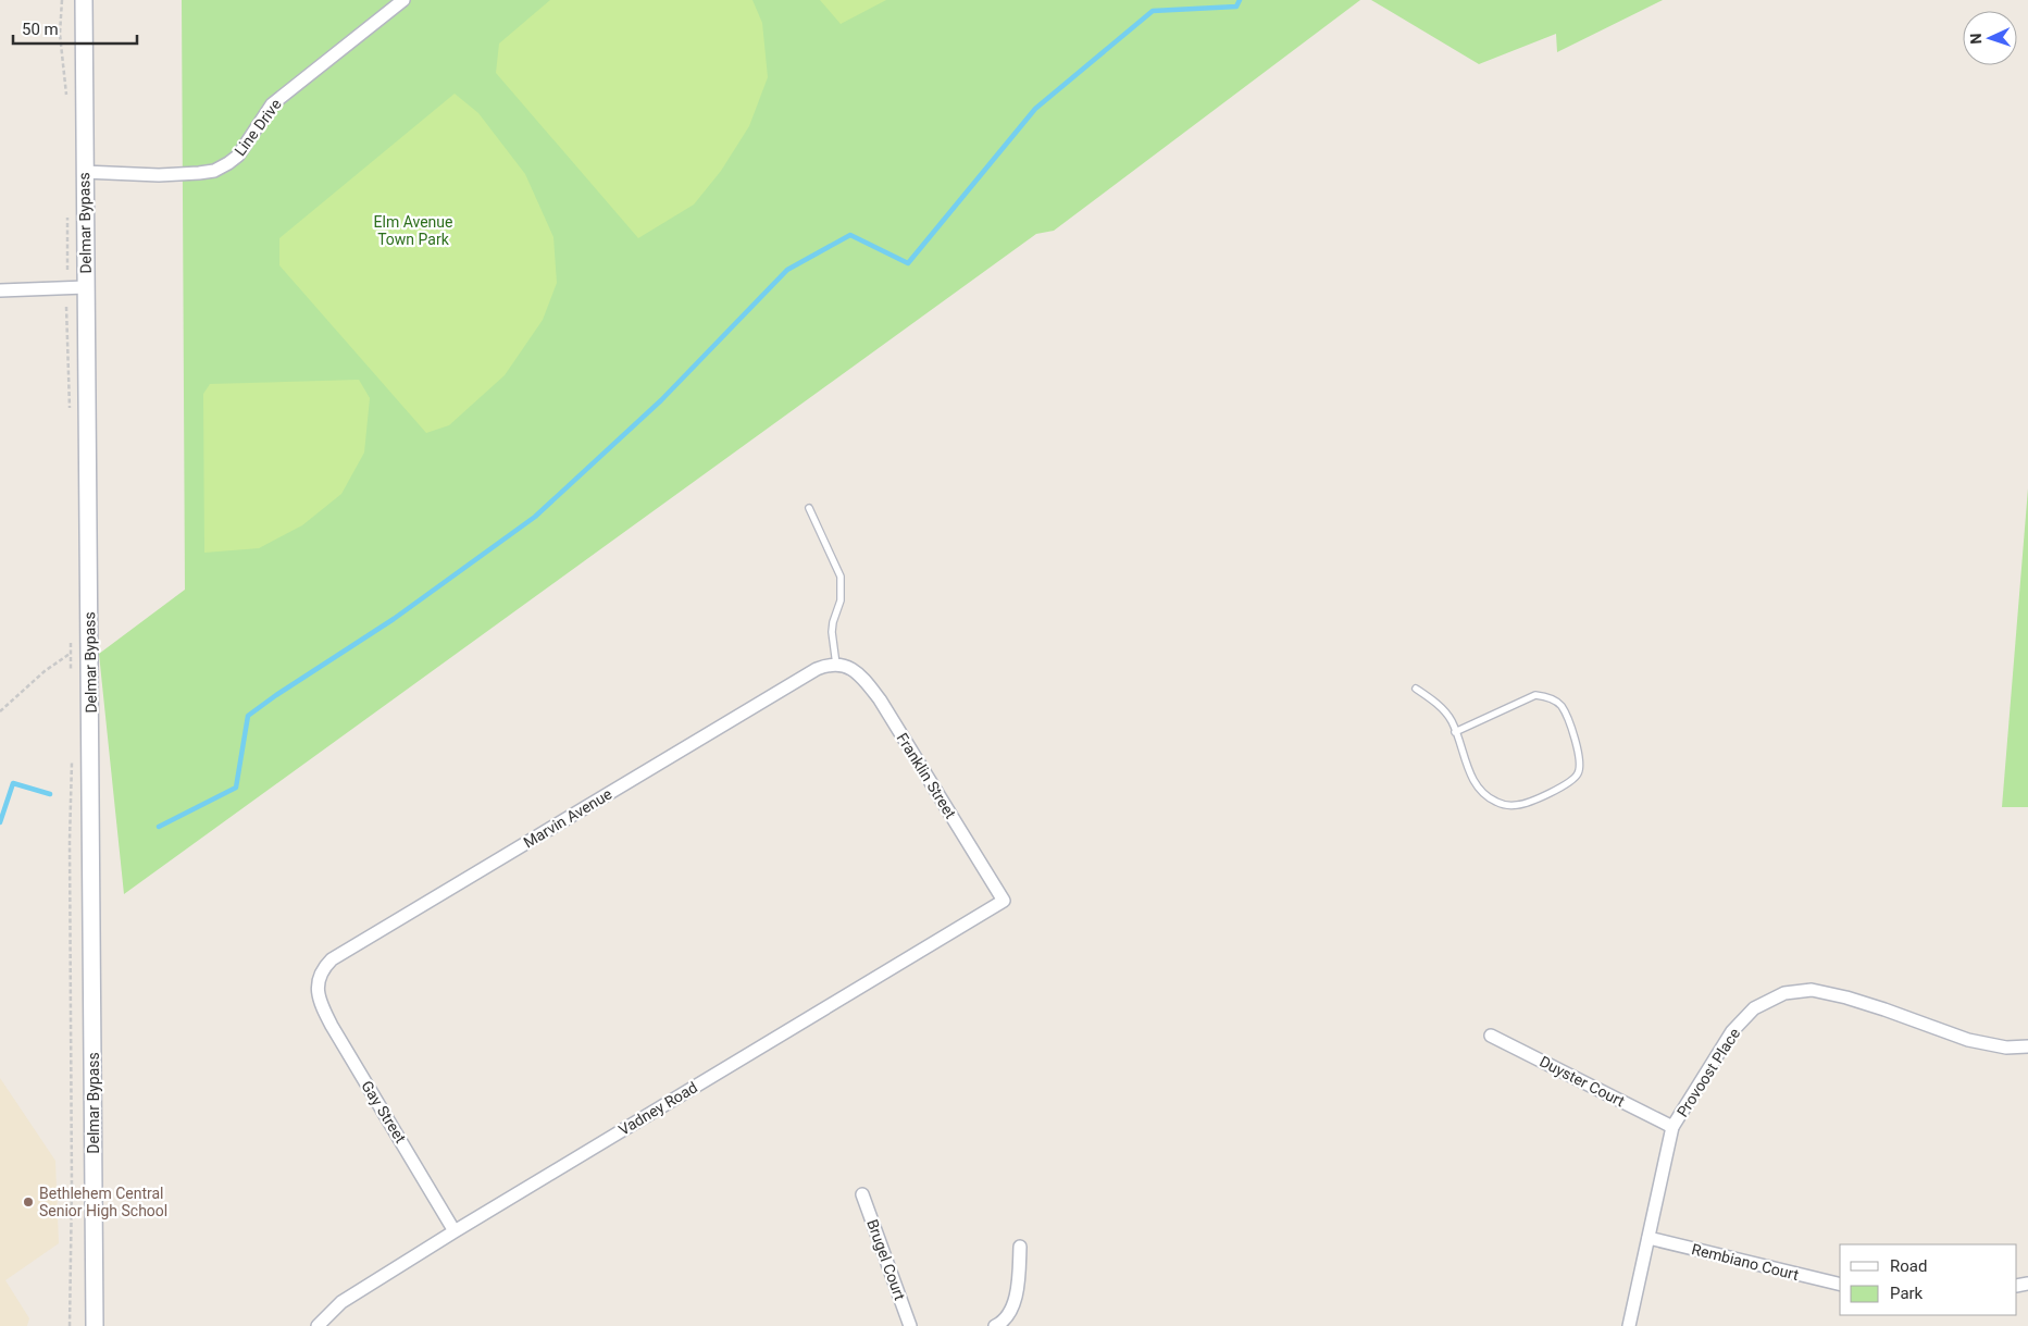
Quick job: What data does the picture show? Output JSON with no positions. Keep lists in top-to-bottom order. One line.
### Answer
{"streets":{"street":["Line Drive","Delmar Bypass","Franklin Street","Marvin Avenue","Provoost Place","Duyster Court","Vadney Road","Gay Street","Brugel Court","Rembiano Court"]},"crossings":[["Line Drive","Delmar Bypass"],["Franklin Street","Marvin Avenue"],["Franklin Street","Vadney Road"],["Marvin Avenue","Gay Street"],["Provoost Place","Duyster Court"],["Provoost Place","Rembiano Court"],["Vadney Road","Gay Street"]],"parks":["Elm Avenue Town Park"],"places":["Bethlehem Central Senior High School"],"legend":["Road","Park"],"scale_bar":"50 m","north":"left"}
